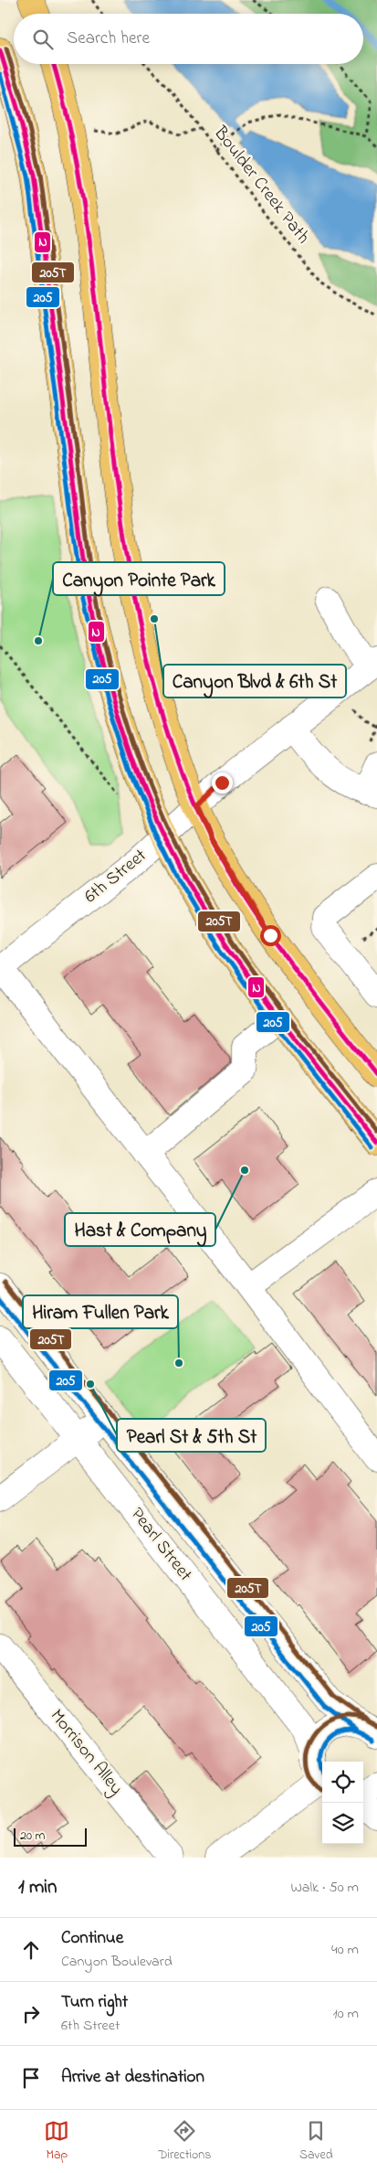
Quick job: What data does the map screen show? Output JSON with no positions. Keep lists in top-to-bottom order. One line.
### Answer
{"streets":{"street":["6th Street","Pearl Street","Morrison Alley"],"path":["Boulder Creek Path"]},"places":["Canyon Blvd & 6th St","Canyon Pointe Park","Hast & Company","Hiram Fullen Park","Pearl St & 5th St"],"lines":["transit line 205T","transit line N","transit line 205"],"scale_bar":"20 m","page":{"search":"Search here","scale":"20 m","heading":["1 min","Walk · 50 m"],"list":[["Continue","Canyon Boulevard","40 m"],["Turn right","6th Street","10 m"],"Arrive at destination"],"nav":["Map","Directions","Saved"]}}
